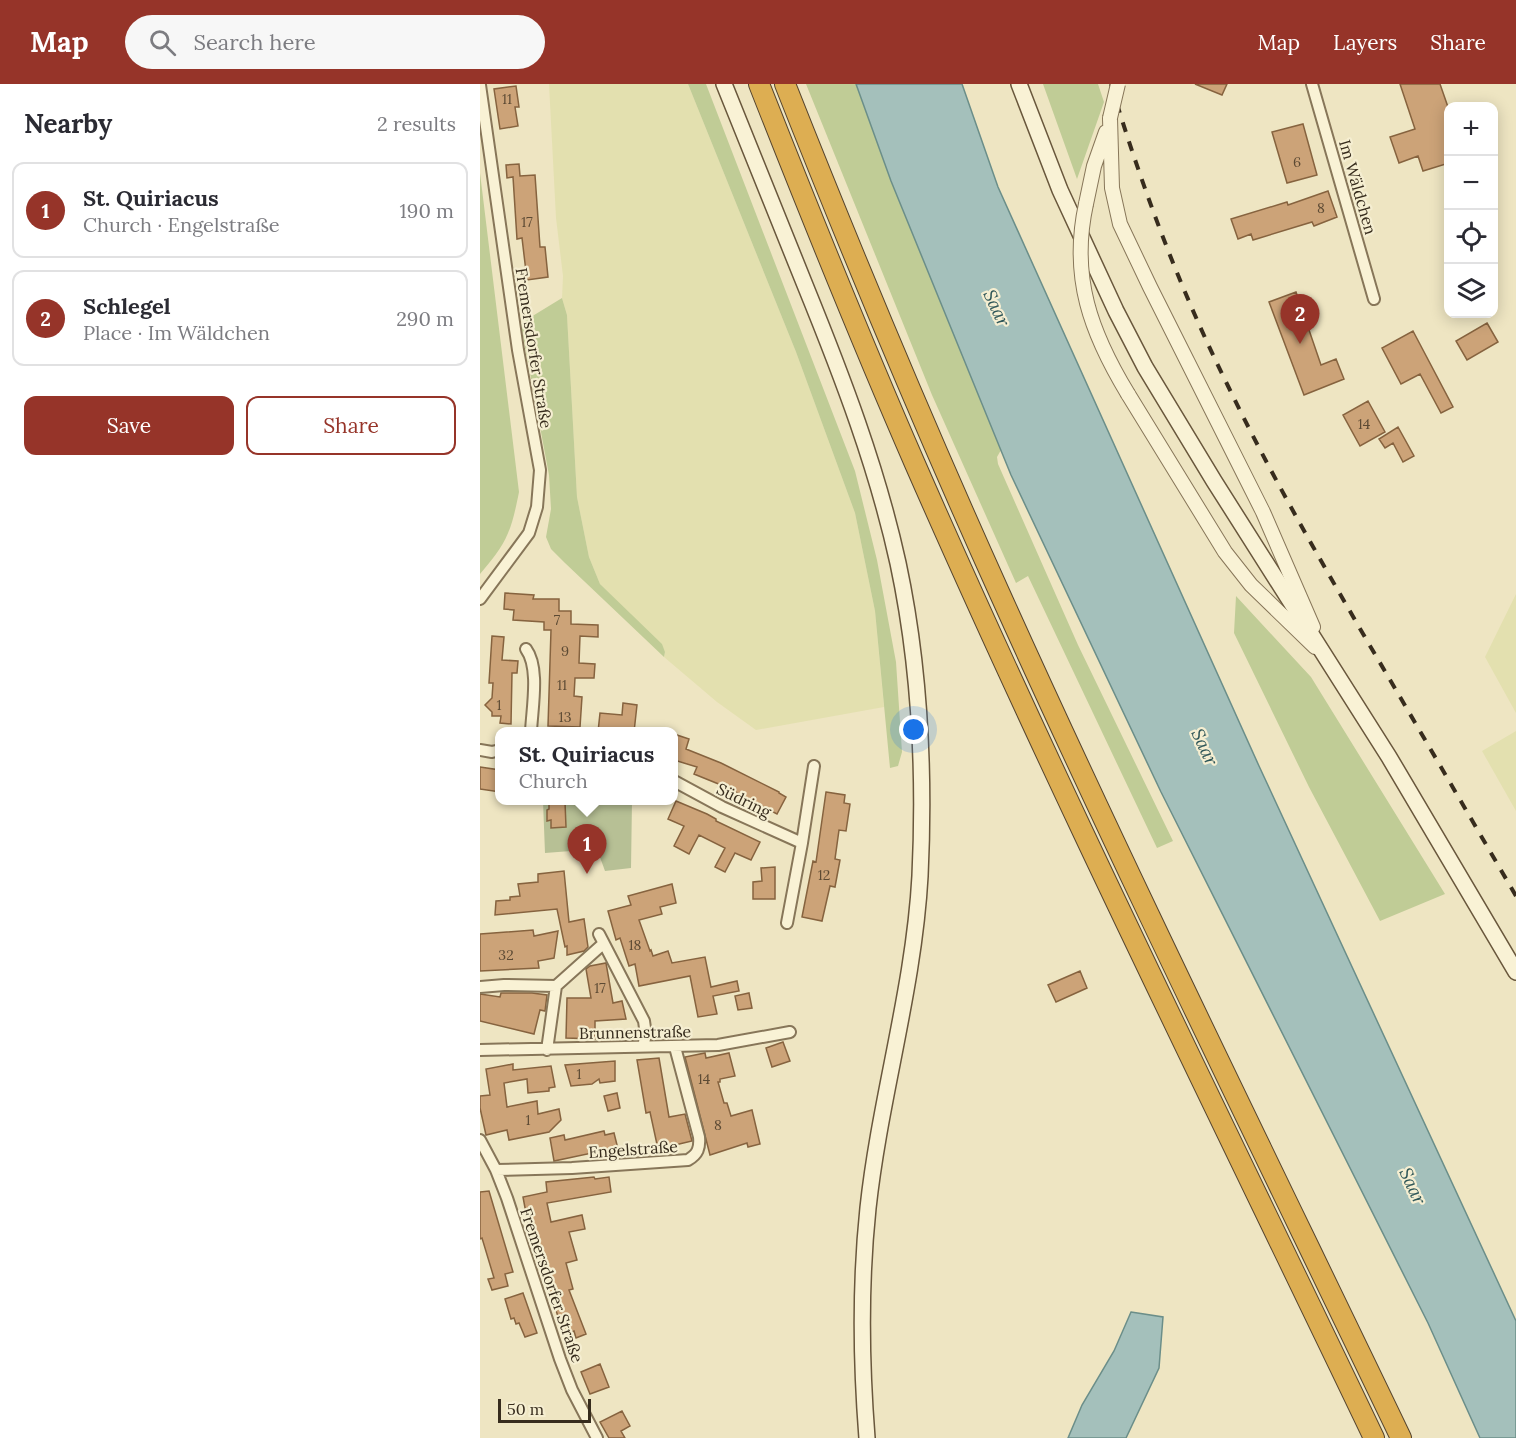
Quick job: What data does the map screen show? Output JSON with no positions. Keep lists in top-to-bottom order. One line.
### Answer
{"streets":{"street":["Im Wäldchen","Fremersdorfer Straße","Südring","Brunnenstraße","Engelstraße"]},"crossings":[["Fremersdorfer Straße","Engelstraße"],["Brunnenstraße","Engelstraße"]],"water":["Saar"],"house_numbers":["11","6","8","17","14","7","9","11","1","13","12","18","32","17","1","14","1","8"],"scale_bar":"50 m","page":{"header":"Map","search":"Search here","nav":["Map","Layers","Share"],"heading":["Nearby","2 results"],"map_buttons":["+","−"],"list":[{"mark":"1","name":"St. Quiriacus","note":"Church · Engelstraße","value":"190 m"},{"mark":"2","name":"Schlegel","note":"Place · Im Wäldchen","value":"290 m"}],"pins":["2","1"],"buttons":["Save","Share"],"popup":["St. Quiriacus","Church"],"scale":"50 m"}}
